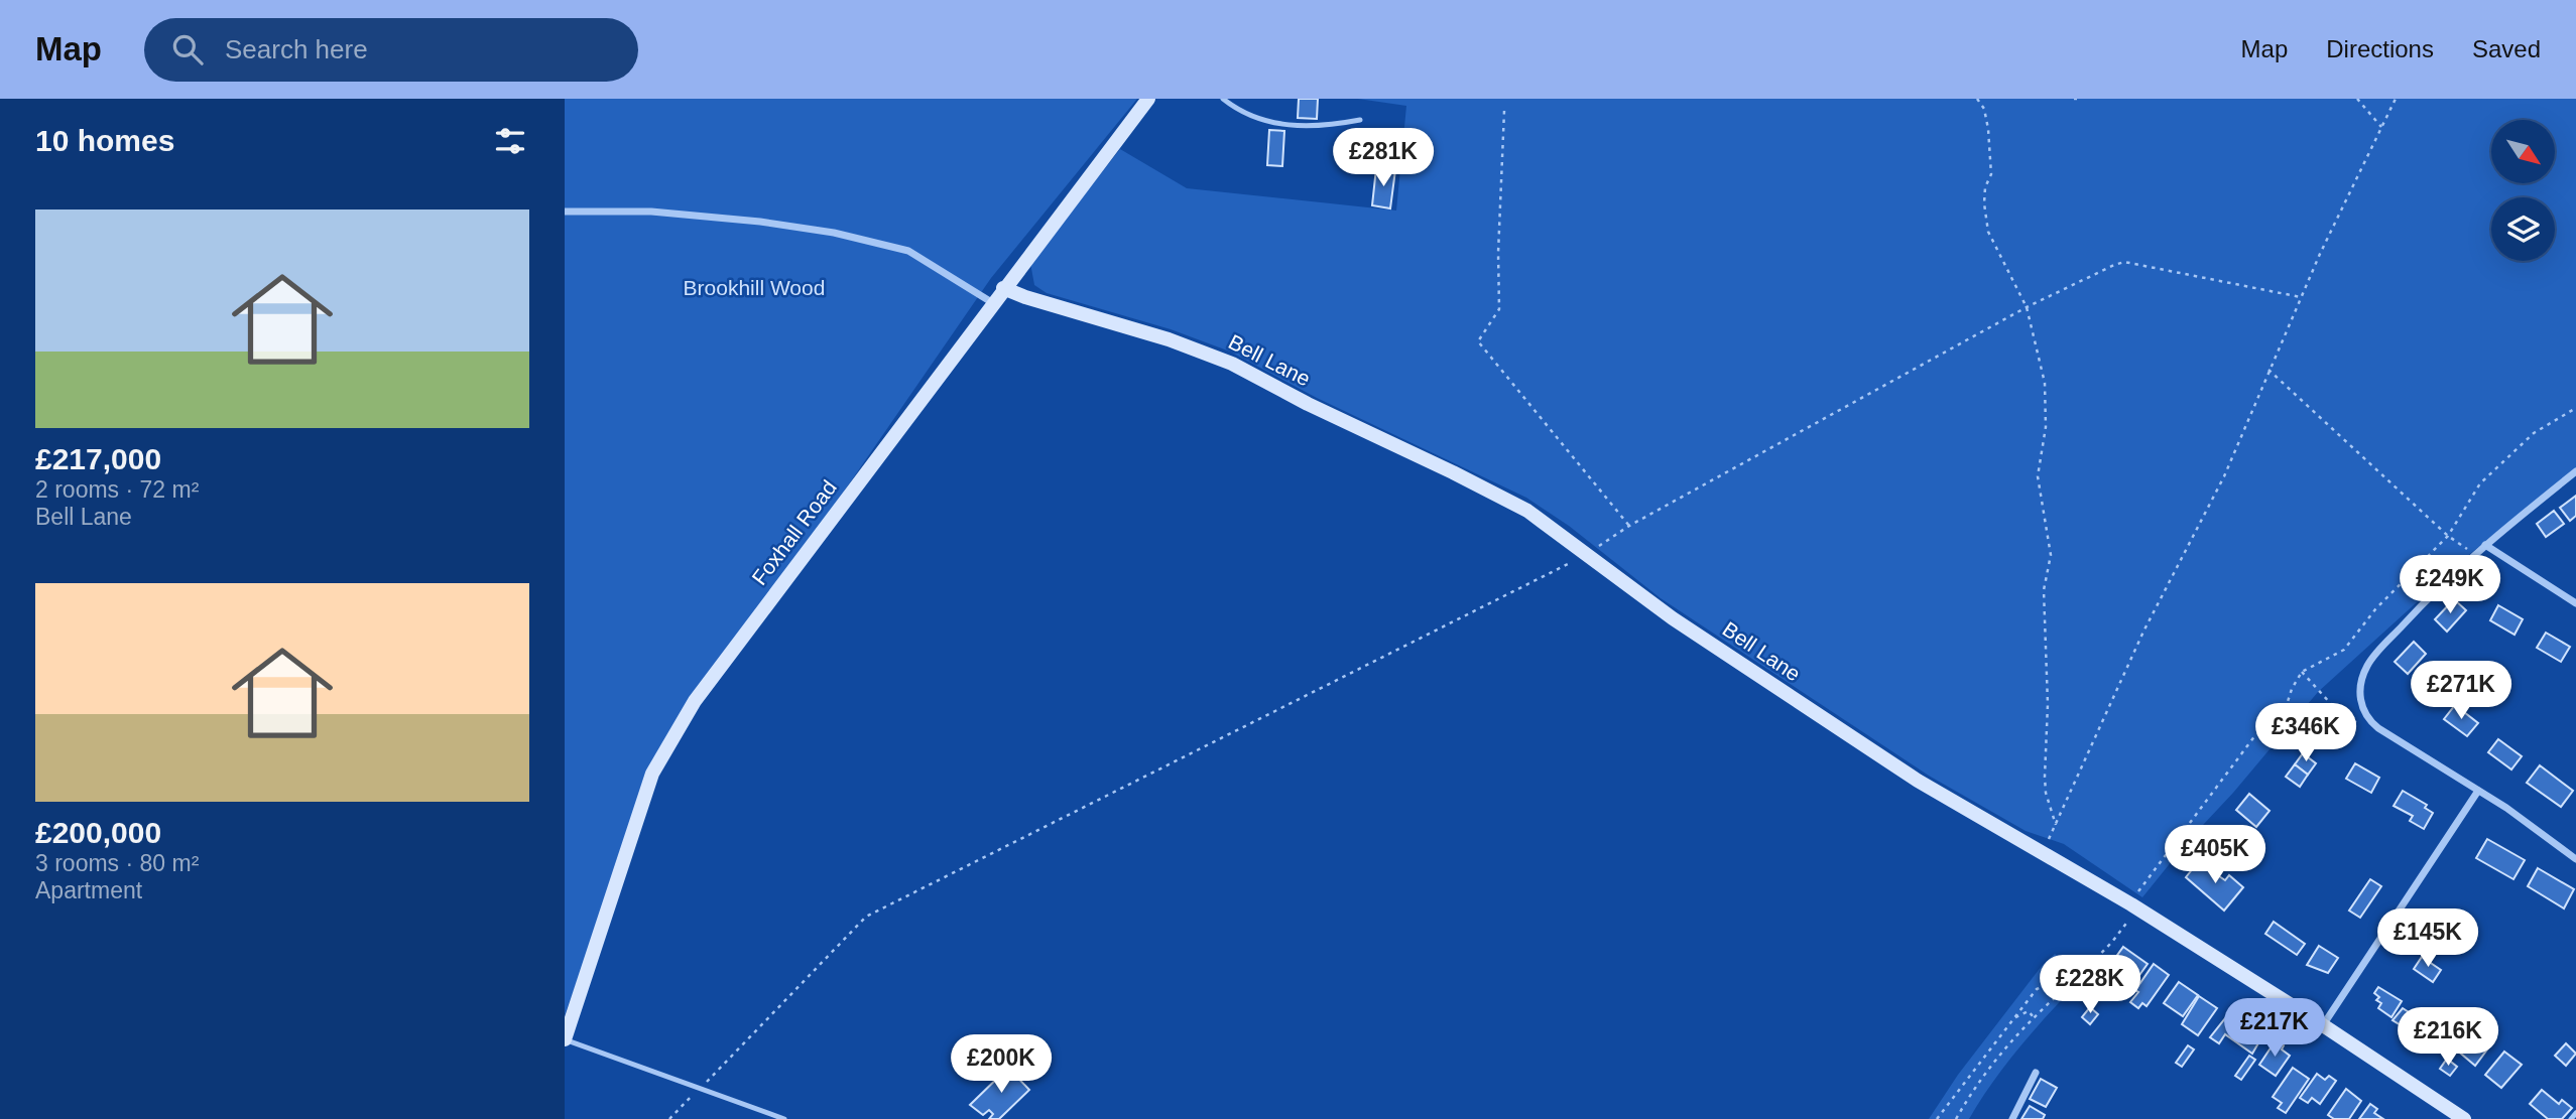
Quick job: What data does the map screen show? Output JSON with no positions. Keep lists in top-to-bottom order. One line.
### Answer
{"streets":{"street":["Bell Lane","Foxhall Road"]},"crossings":[["Bell Lane","Foxhall Road"]],"parks":["Brookhill Wood"],"north":"bottom right","page":{"header":"Map","search":"Search here","nav":["Map","Directions","Saved"],"heading":"10 homes","price":["£281K","£249K","£271K","£346K","£405K","£145K","£228K","£217K","£216K","£200K"],"list":[{"name":"£217,000","note":"2 rooms · 72 m² · Bell Lane"},{"name":"£200,000","note":"3 rooms · 80 m² · Apartment"}]}}
